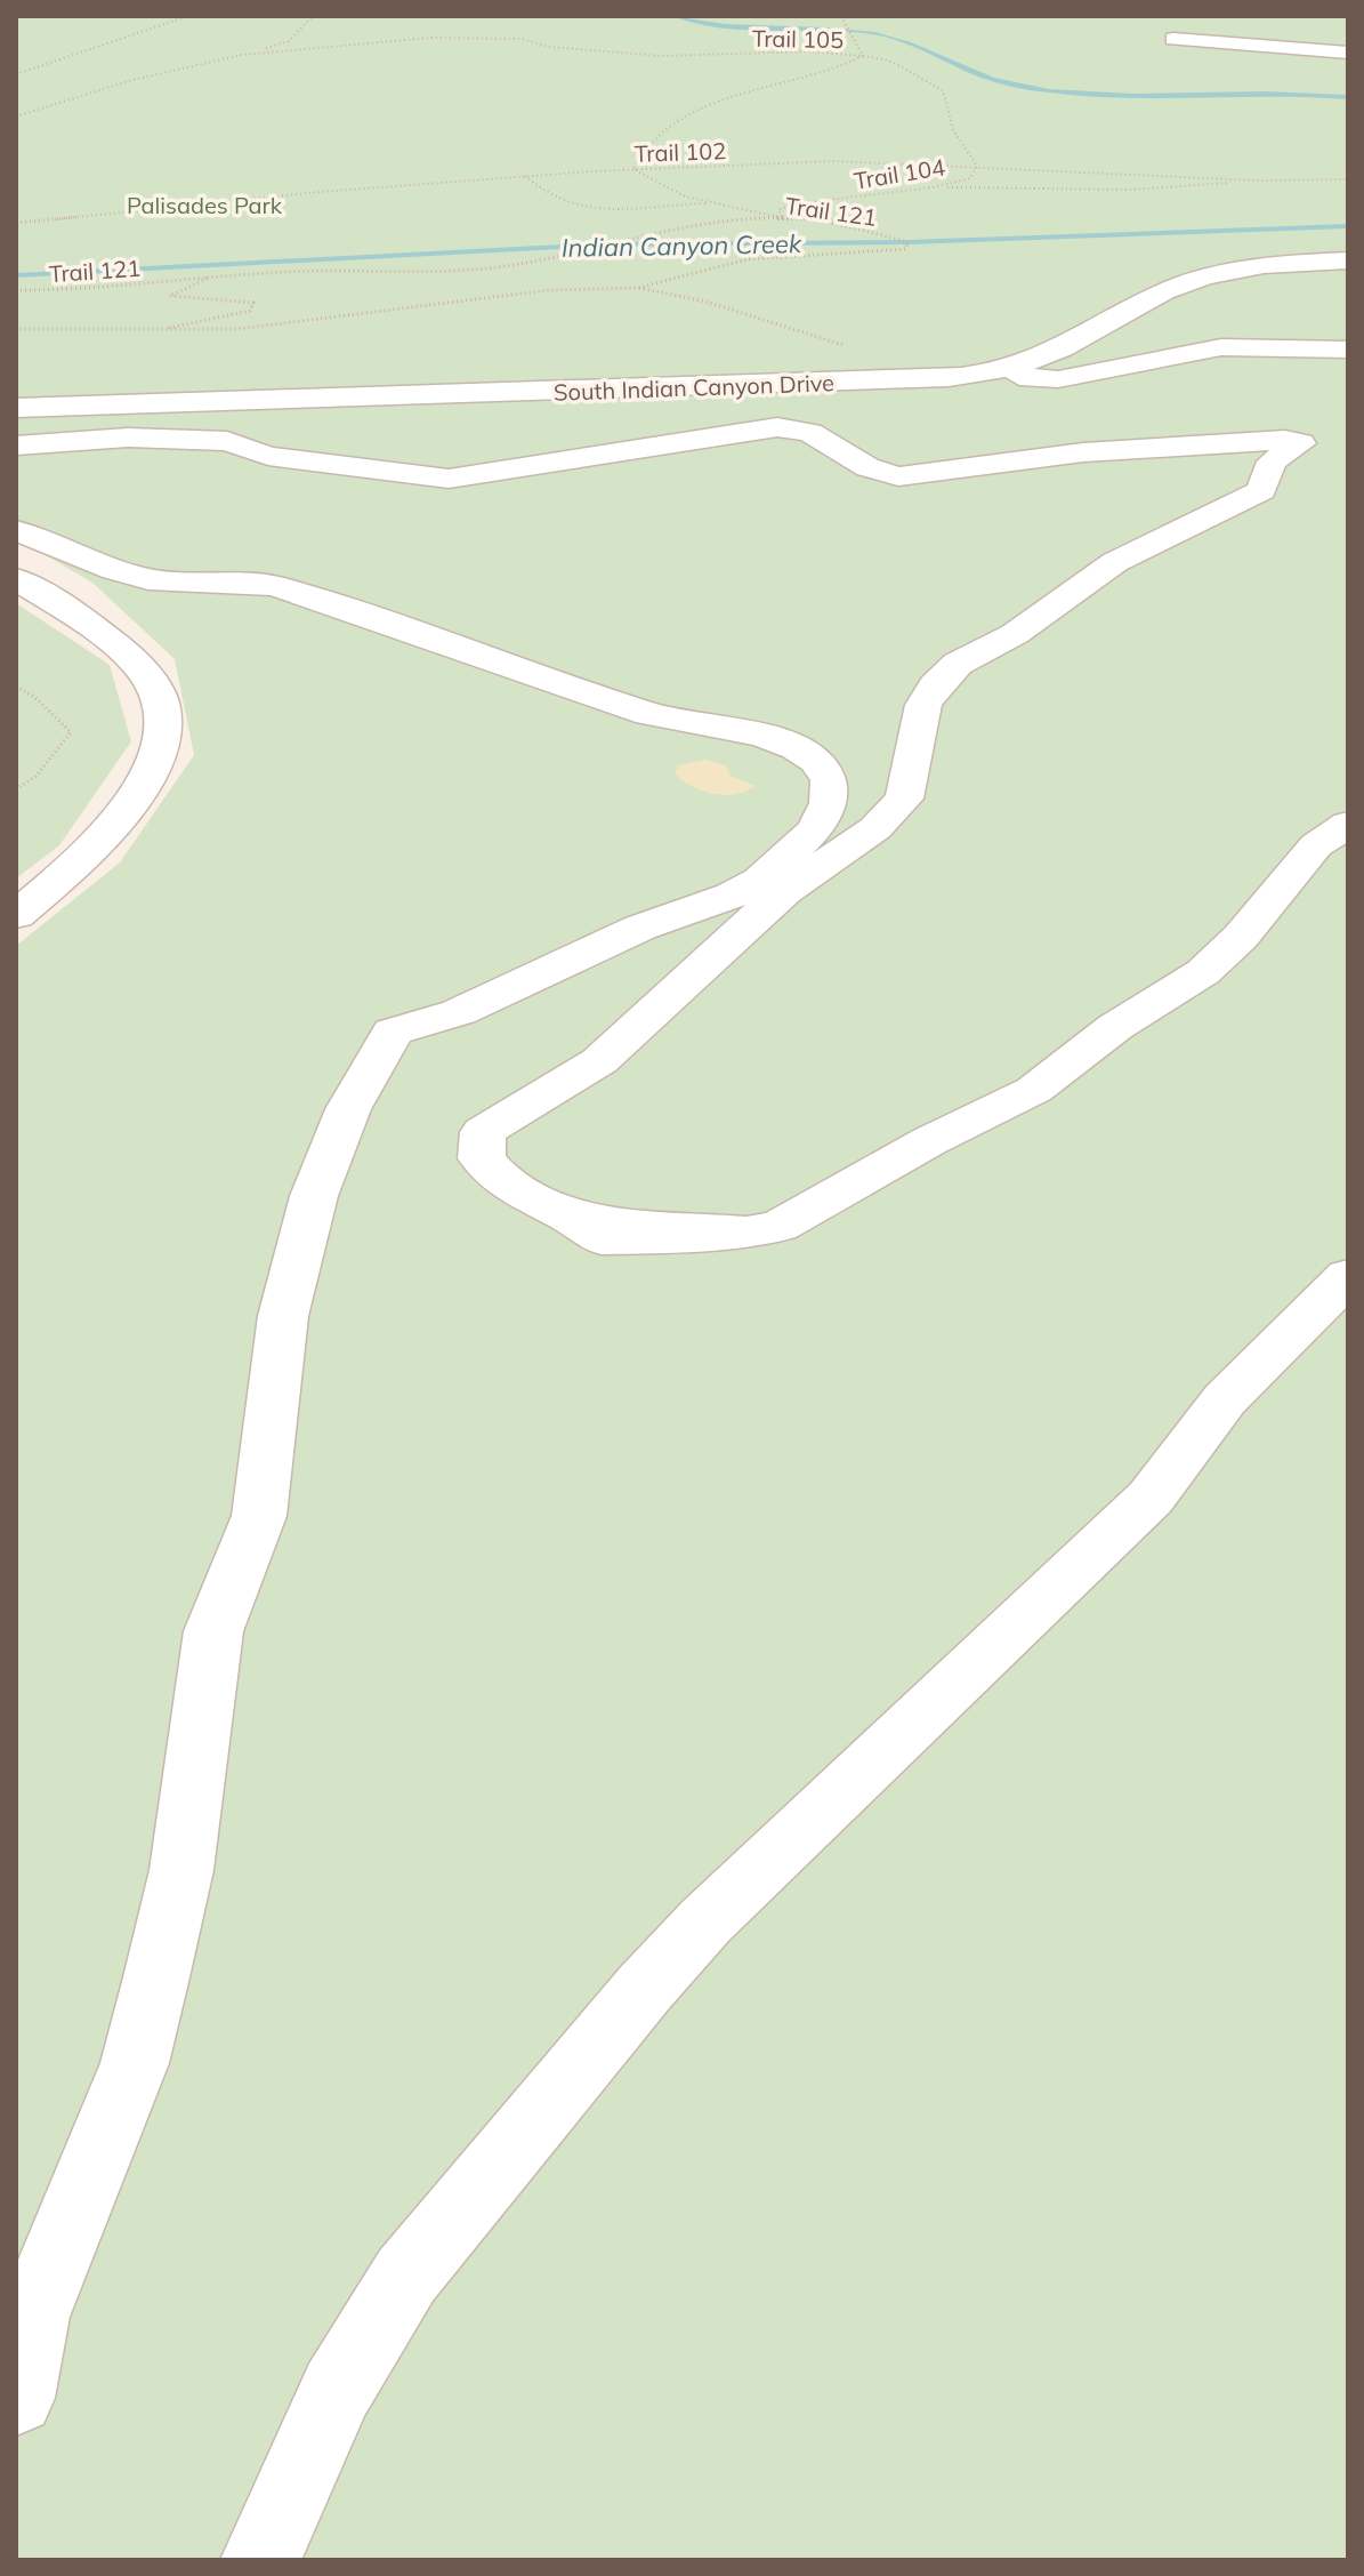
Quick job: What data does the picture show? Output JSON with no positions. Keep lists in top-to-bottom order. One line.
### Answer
{"streets":{"street":["South Indian Canyon Drive"],"path":["Trail 105","Trail 102","Trail 104","Trail 121"]},"crossings":[["Trail 105","Trail 104"],["Trail 102","Trail 104"],["Trail 104","Trail 121"]],"water":["Indian Canyon Creek"],"parks":["Palisades Park"]}
